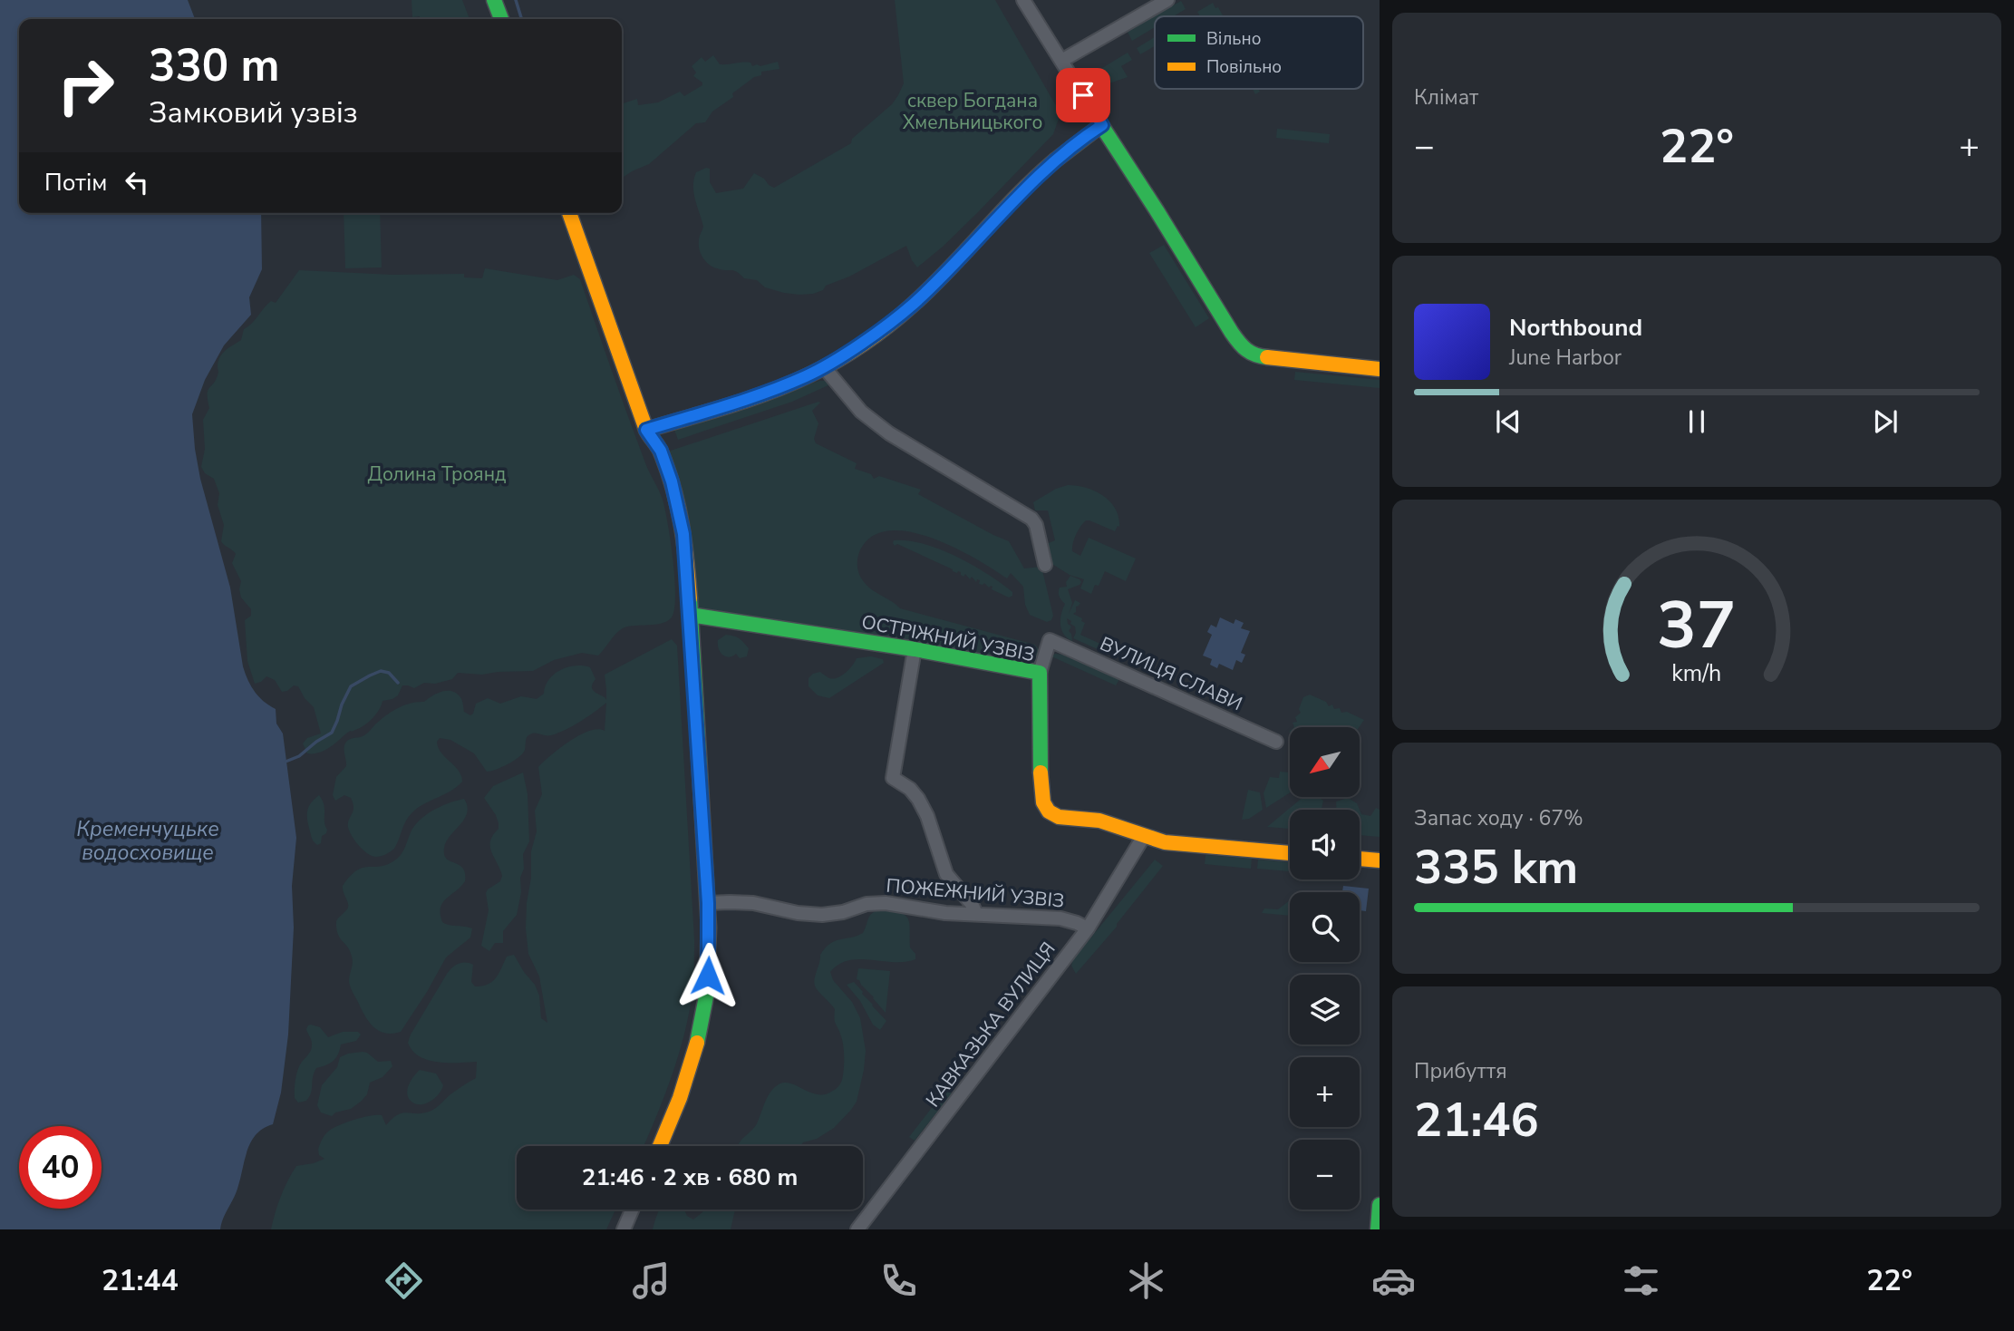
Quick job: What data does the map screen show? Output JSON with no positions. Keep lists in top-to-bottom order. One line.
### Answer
{"streets":{"street":["ОСТРІЖНИЙ УЗВІЗ","ВУЛИЦЯ СЛАВИ","ПОЖЕЖНИЙ УЗВІЗ","КАВКАЗЬКА ВУЛИЦЯ"]},"crossings":[["ОСТРІЖНИЙ УЗВІЗ","ВУЛИЦЯ СЛАВИ"],["ОСТРІЖНИЙ УЗВІЗ","КАВКАЗЬКА ВУЛИЦЯ"],["ПОЖЕЖНИЙ УЗВІЗ","КАВКАЗЬКА ВУЛИЦЯ"]],"water":["Кременчуцьке водосховище"],"parks":["сквер Богдана Хмельницького","Долина Троянд"],"legend":["Вільно","Повільно"],"north":"bottom left","page":{"tile":["Клімат",["Запас ходу · 67%","335 km"],["Прибуття","21:46"]],"turn":["330 m","Замковий узвіз"],"heat":["−","22°","+"],"then":"Потім","song":["Northbound","June Harbor"],"map_buttons":["+","−"],"limit":"40","trip":"21:46 · 2 хв · 680 m","tabs":["21:44","22°"],"gauge":["37","km/h"]}}
